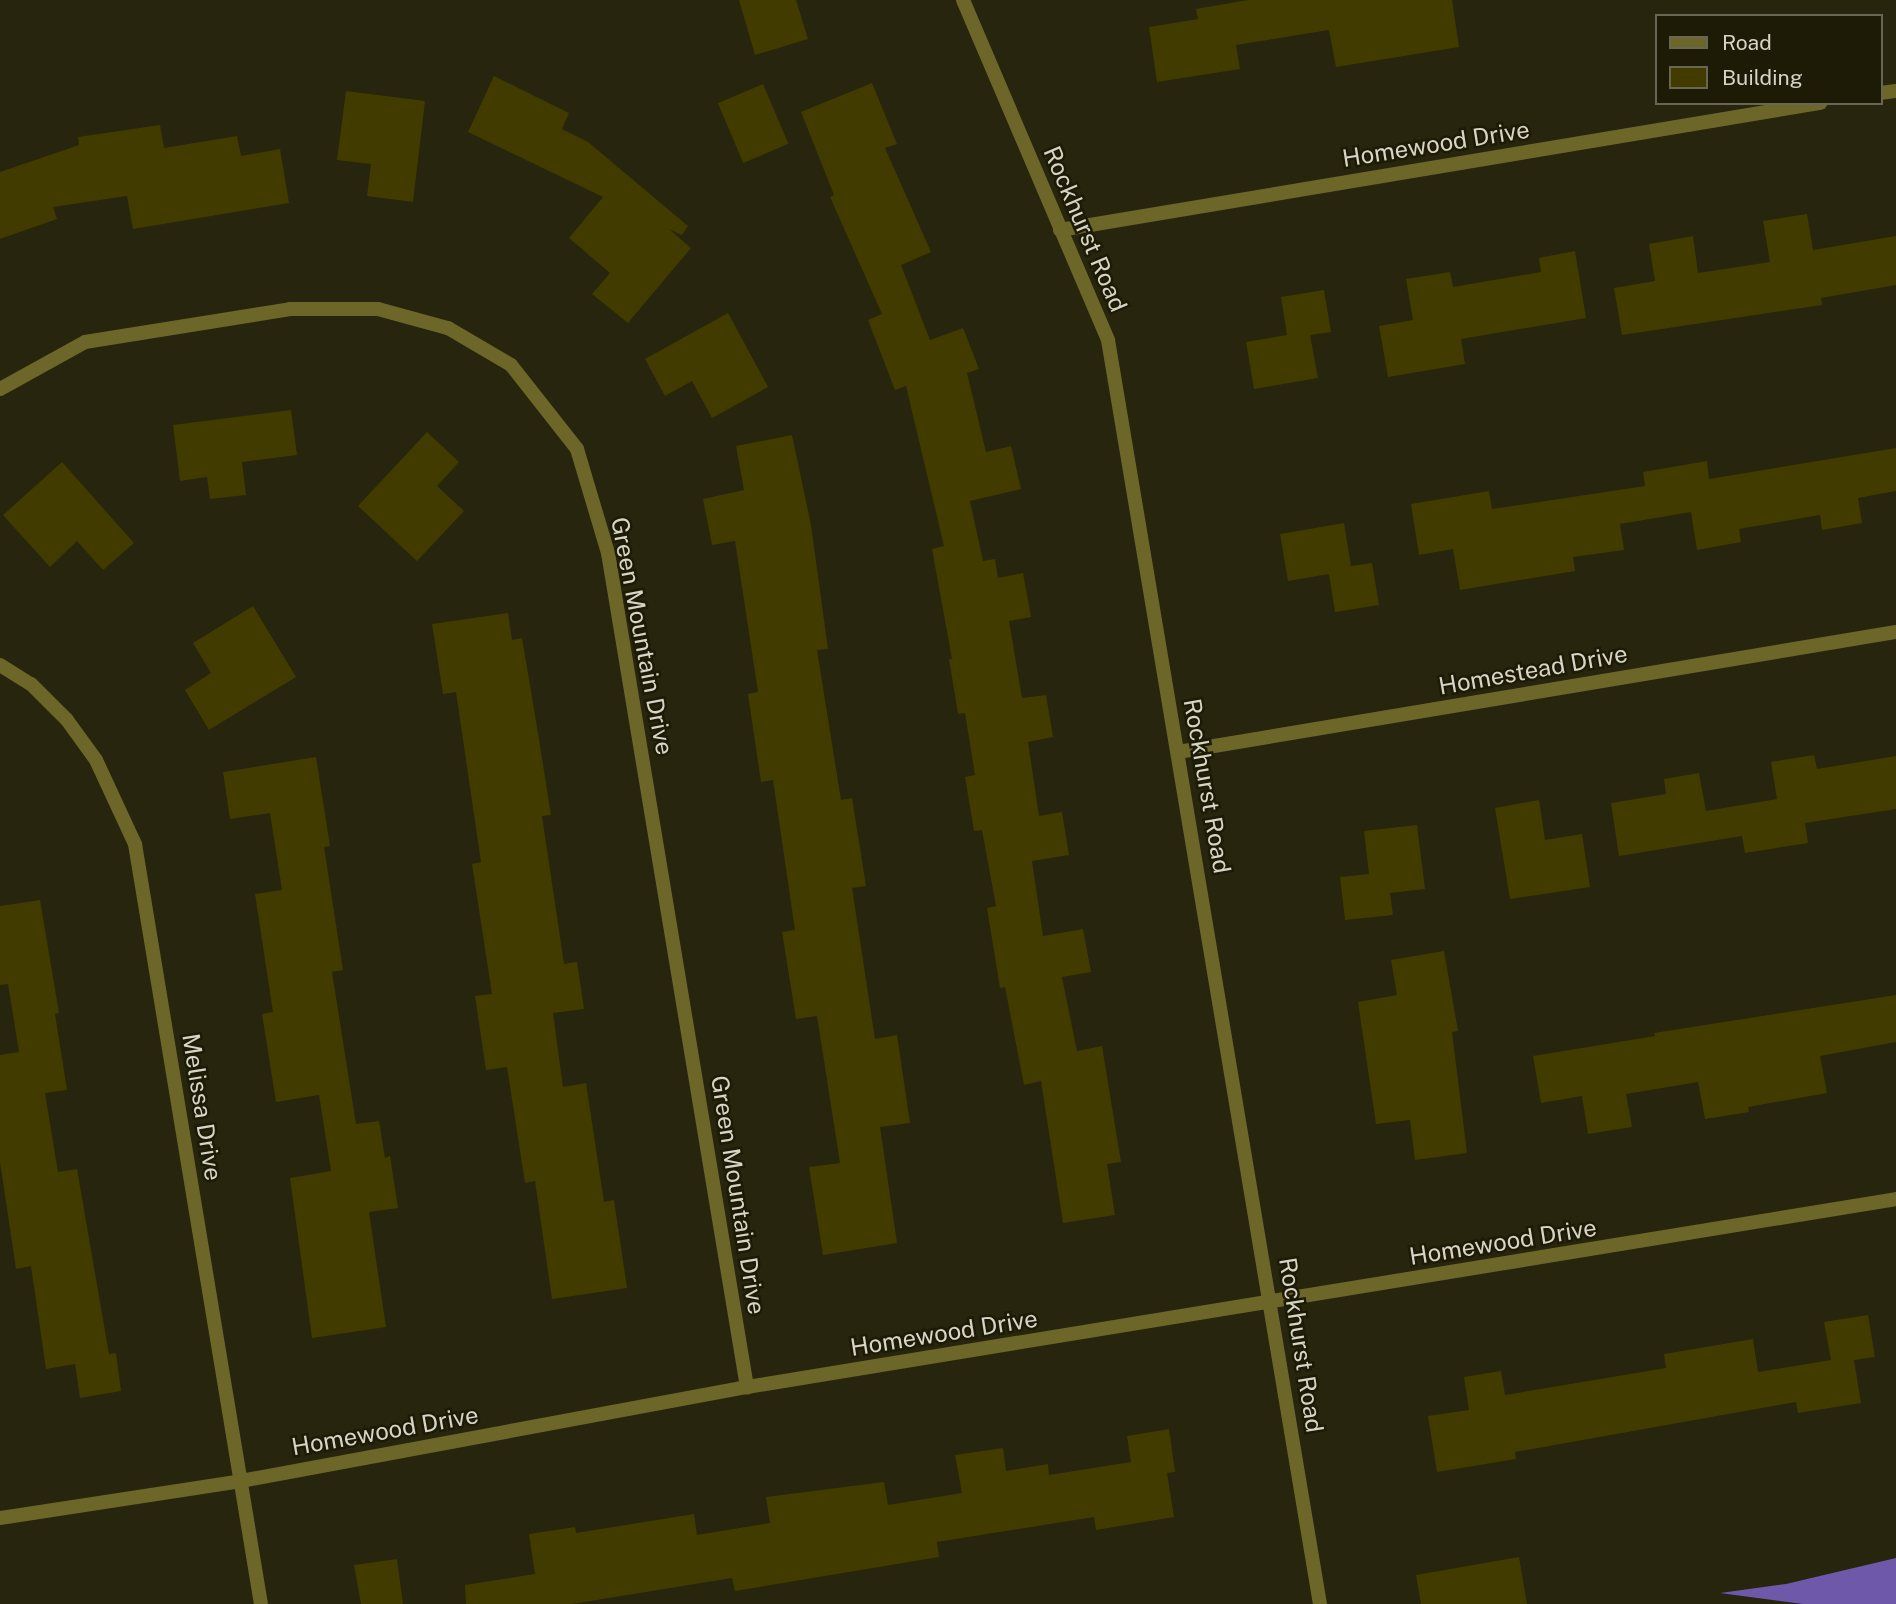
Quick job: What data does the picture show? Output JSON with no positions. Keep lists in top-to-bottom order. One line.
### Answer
{"streets":{"street":["Homewood Drive","Rockhurst Road","Green Mountain Drive","Homestead Drive","Melissa Drive"]},"crossings":[["Homewood Drive","Rockhurst Road"],["Homewood Drive","Green Mountain Drive"],["Homewood Drive","Melissa Drive"],["Rockhurst Road","Homestead Drive"]],"legend":["Road","Building"]}
